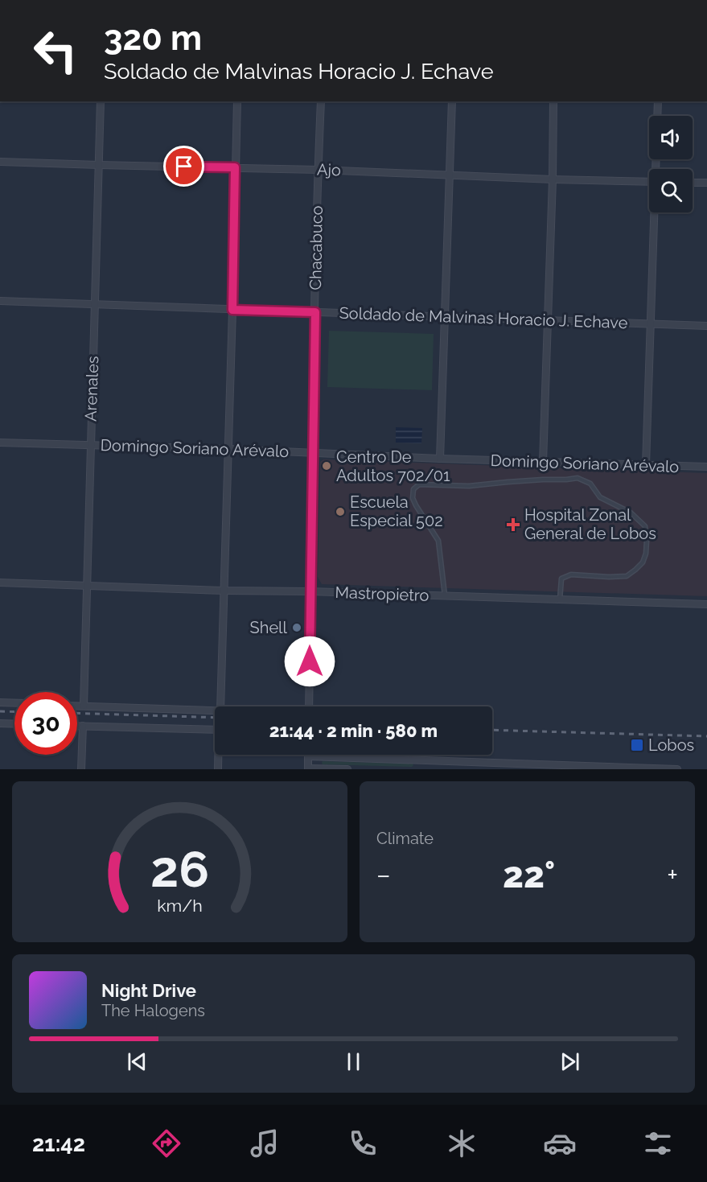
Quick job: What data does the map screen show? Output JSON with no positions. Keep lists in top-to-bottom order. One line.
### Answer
{"streets":{"street":["Ajo","Chacabuco","Soldado de Malvinas Horacio J. Echave","Arenales","Domingo Soriano Arévalo","Mastropietro"]},"crossings":[["Ajo","Chacabuco"],["Ajo","Arenales"],["Chacabuco","Soldado de Malvinas Horacio J. Echave"],["Chacabuco","Domingo Soriano Arévalo"],["Chacabuco","Mastropietro"],["Soldado de Malvinas Horacio J. Echave","Arenales"],["Arenales","Domingo Soriano Arévalo"],["Arenales","Mastropietro"]],"places":{"other":["Centro De Adultos 702/01","Escuela Especial 502","Shell"],"health":["Hospital Zonal General de Lobos"],"transit":["Lobos"]},"page":{"turn":["320 m","Soldado de Malvinas Horacio J. Echave"],"limit":"30","trip":"21:44 · 2 min · 580 m","tile":"Climate","heat":["−","22°","+"],"song":["Night Drive","The Halogens"],"tabs":"21:42","gauge":["26","km/h"]}}
